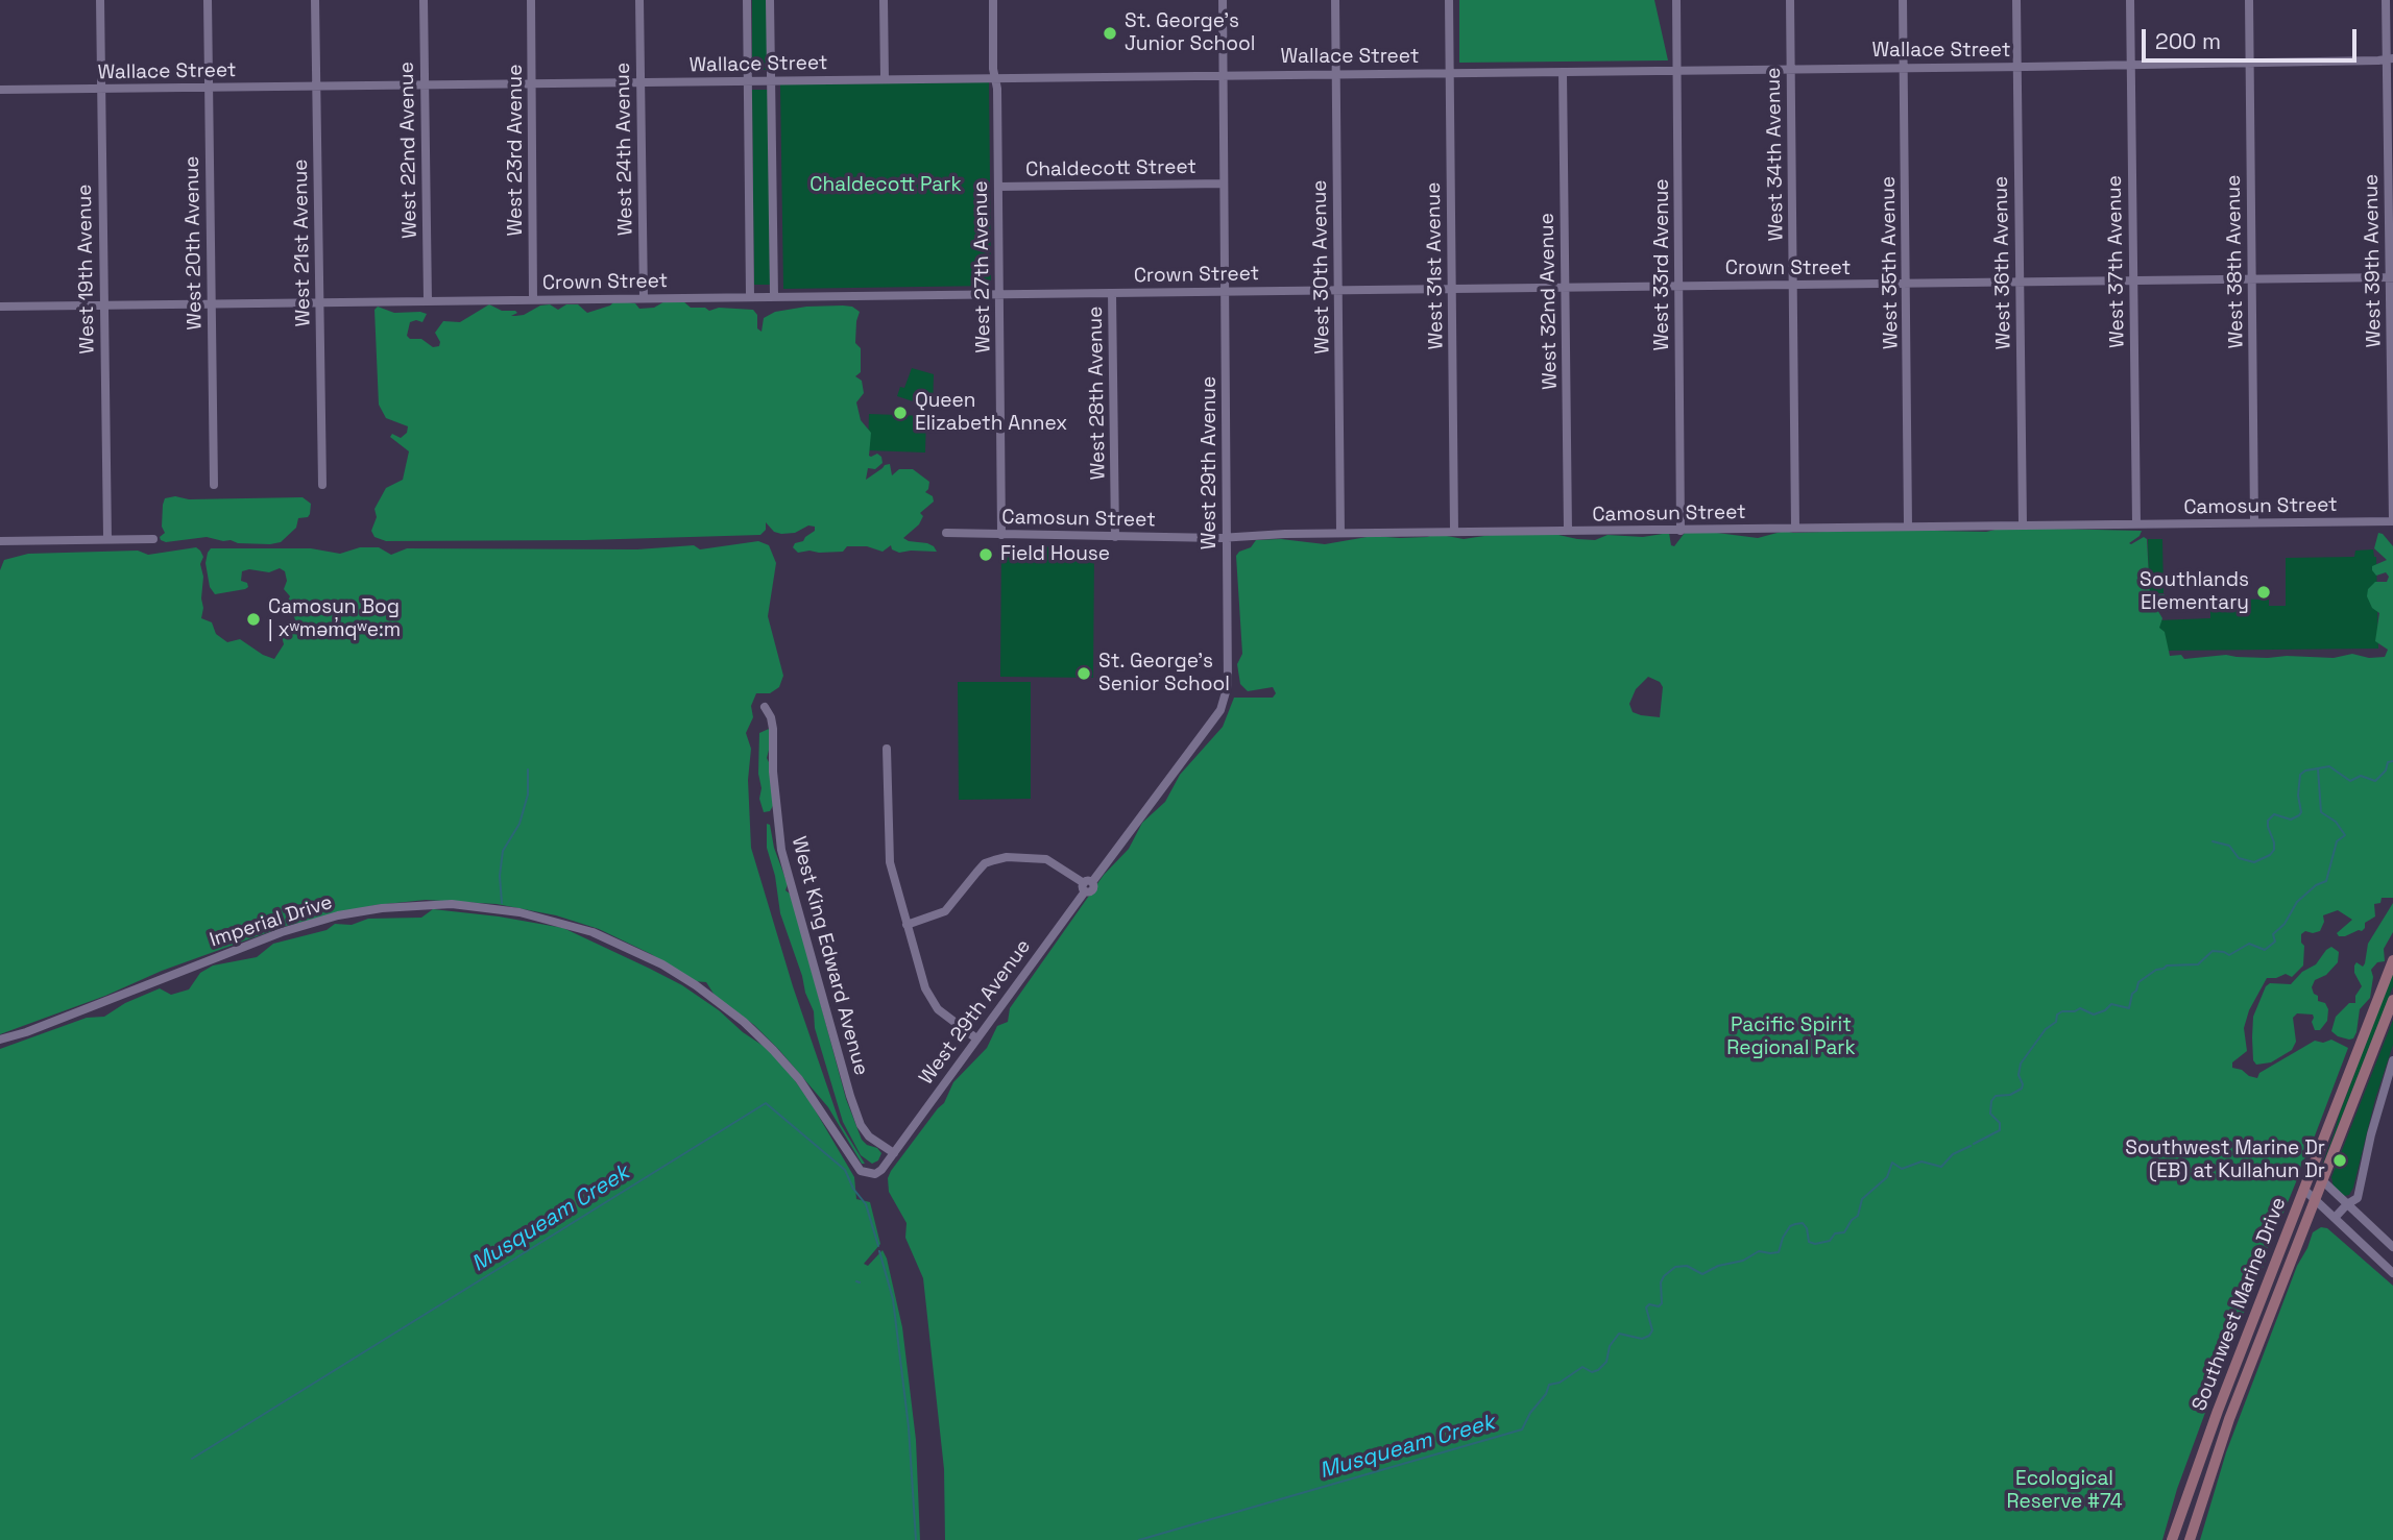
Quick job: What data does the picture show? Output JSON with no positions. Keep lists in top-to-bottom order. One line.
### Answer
{"streets":{"main road":["Southwest Marine Drive"],"street":["Wallace Street","West 24th Avenue","West 22nd Avenue","West 23rd Avenue","West 34th Avenue","Chaldecott Street","West 20th Avenue","West 21st Avenue","West 39th Avenue","West 37th Avenue","West 38th Avenue","West 35th Avenue","West 36th Avenue","West 33rd Avenue","West 31st Avenue","West 27th Avenue","West 30th Avenue","West 19th Avenue","Crown Street","West 32nd Avenue","West 28th Avenue","West 29th Avenue","Camosun Street","Imperial Drive","West King Edward Avenue"]},"crossings":[["Wallace Street","West 24th Avenue"],["Wallace Street","West 22nd Avenue"],["Wallace Street","West 23rd Avenue"],["Wallace Street","West 34th Avenue"],["Wallace Street","West 20th Avenue"],["Wallace Street","West 21st Avenue"],["Wallace Street","West 39th Avenue"],["Wallace Street","West 37th Avenue"],["Wallace Street","West 38th Avenue"],["Wallace Street","West 35th Avenue"],["Wallace Street","West 36th Avenue"],["Wallace Street","West 33rd Avenue"],["Wallace Street","West 31st Avenue"],["Wallace Street","West 27th Avenue"],["Wallace Street","West 30th Avenue"],["Wallace Street","West 19th Avenue"],["Wallace Street","West 32nd Avenue"],["Wallace Street","West 29th Avenue"],["West 24th Avenue","Crown Street"],["West 22nd Avenue","Crown Street"],["West 23rd Avenue","Crown Street"],["West 34th Avenue","Crown Street"],["West 34th Avenue","Camosun Street"],["Chaldecott Street","West 27th Avenue"],["Chaldecott Street","West 29th Avenue"],["West 20th Avenue","Crown Street"],["West 21st Avenue","Crown Street"],["West 39th Avenue","Crown Street"],["West 39th Avenue","Camosun Street"],["West 37th Avenue","Crown Street"],["West 37th Avenue","Camosun Street"],["West 38th Avenue","Crown Street"],["West 38th Avenue","Camosun Street"],["West 35th Avenue","Crown Street"],["West 35th Avenue","Camosun Street"],["West 36th Avenue","Crown Street"],["West 36th Avenue","Camosun Street"],["West 33rd Avenue","Crown Street"],["West 33rd Avenue","Camosun Street"],["West 31st Avenue","Crown Street"],["West 31st Avenue","Camosun Street"],["West 27th Avenue","Crown Street"],["West 27th Avenue","Camosun Street"],["West 30th Avenue","Crown Street"],["West 30th Avenue","Camosun Street"],["West 19th Avenue","Crown Street"],["Crown Street","West 32nd Avenue"],["Crown Street","West 28th Avenue"],["Crown Street","West 29th Avenue"],["West 32nd Avenue","Camosun Street"],["West 28th Avenue","Camosun Street"],["West 29th Avenue","Camosun Street"],["West 29th Avenue","Imperial Drive"],["West 29th Avenue","West King Edward Avenue"],["Imperial Drive","West King Edward Avenue"]],"water":["Musqueam Creek"],"parks":["Chaldecott Park","Pacific Spirit Regional Park","Ecological Reserve #74"],"places":["St. George's Junior School","Queen Elizabeth Annex","Field House","Southlands Elementary","Camosun Bog | xʷməm̓qʷe:m","St. George's Senior School","Southwest Marine Dr (EB) at Kullahun Dr"],"scale_bar":"200 m"}
